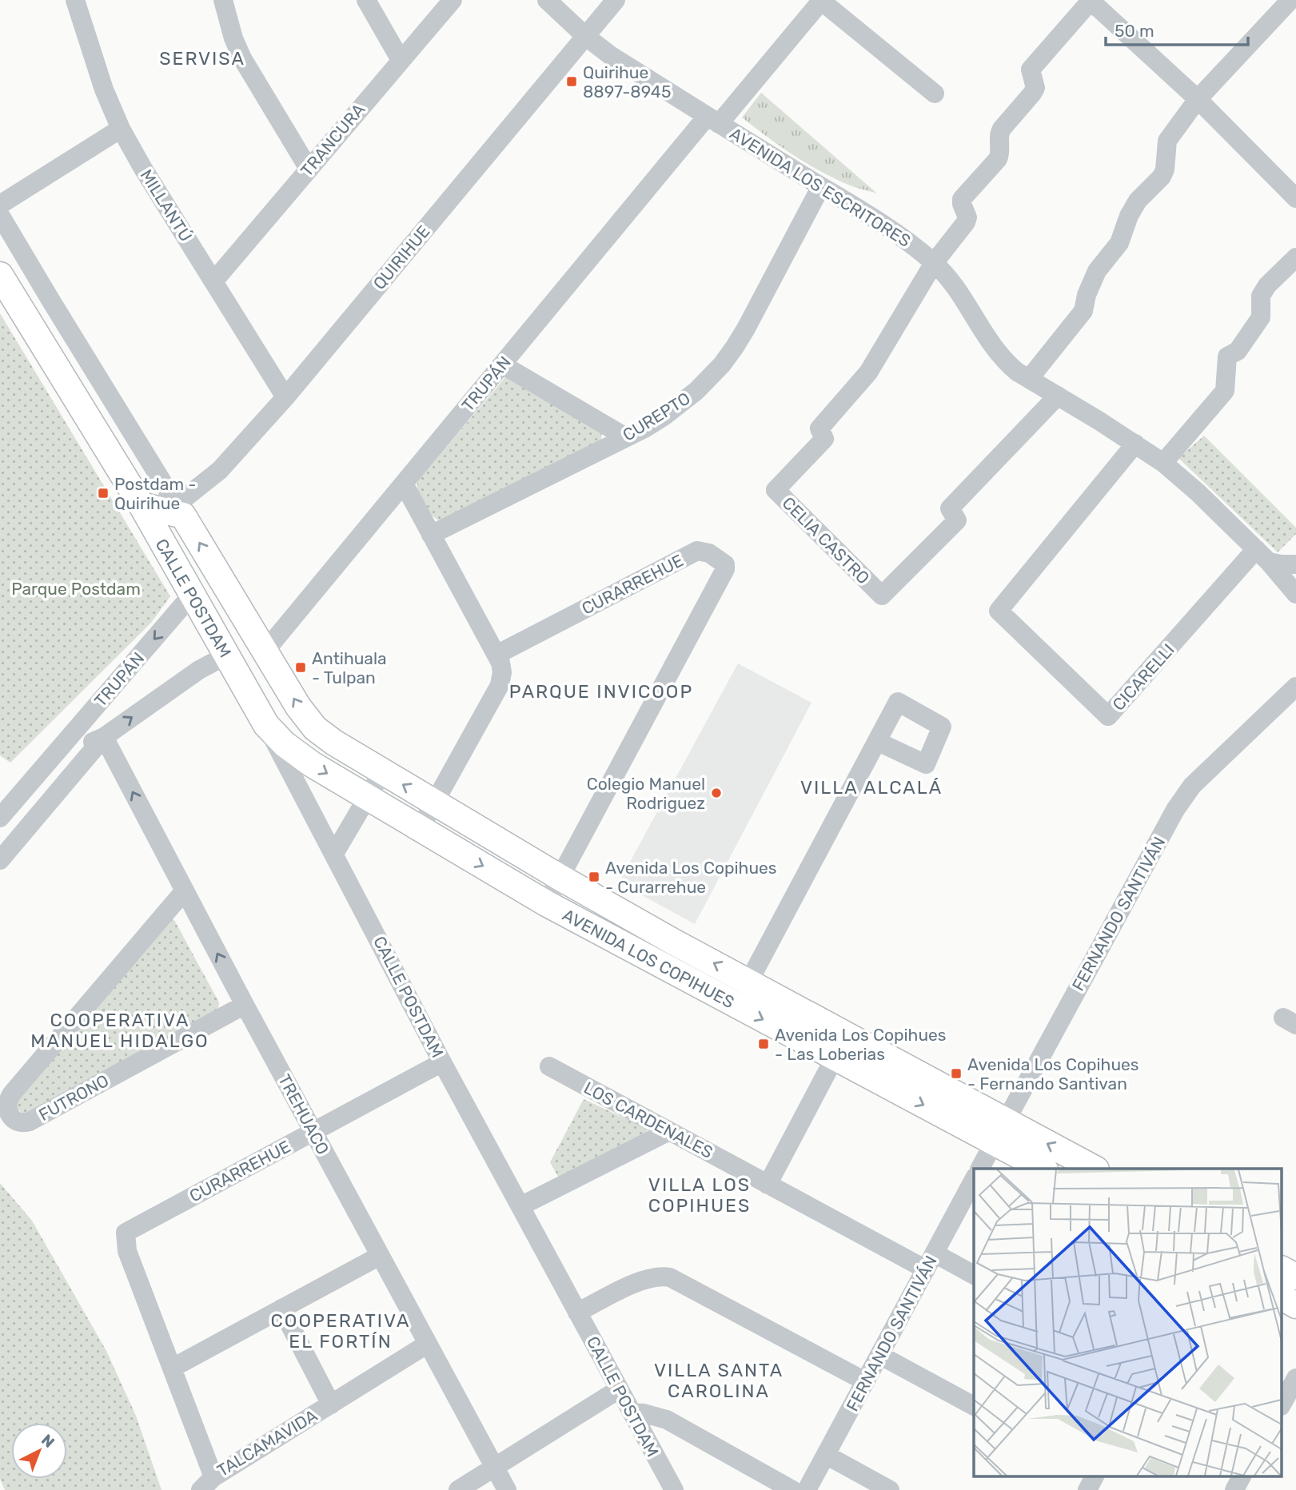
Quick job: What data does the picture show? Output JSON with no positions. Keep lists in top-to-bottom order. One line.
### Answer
{"streets":{"main road":["CALLE POSTDAM","AVENIDA LOS COPIHUES"],"street":["TRANCURA","AVENIDA LOS ESCRITORES","MILLANTÚ","QUIRIHUE","TRUPÁN","CUREPTO","CELIA CASTRO","CURARREHUE","CICARELLI","FERNANDO SANTIVÁN","FUTRONO","TREHUACO","LOS CARDENALES","TALCAMAVIDA"]},"crossings":[["TRANCURA","MILLANTÚ"],["AVENIDA LOS ESCRITORES","QUIRIHUE"],["AVENIDA LOS ESCRITORES","TRUPÁN"],["AVENIDA LOS ESCRITORES","CUREPTO"],["AVENIDA LOS ESCRITORES","CELIA CASTRO"],["AVENIDA LOS ESCRITORES","CICARELLI"],["MILLANTÚ","QUIRIHUE"],["QUIRIHUE","CALLE POSTDAM"],["TRUPÁN","CALLE POSTDAM"],["TRUPÁN","TREHUACO"],["CURARREHUE","CALLE POSTDAM"],["CURARREHUE","AVENIDA LOS COPIHUES"],["CURARREHUE","TREHUACO"],["CURARREHUE","TALCAMAVIDA"],["CALLE POSTDAM","AVENIDA LOS COPIHUES"],["FERNANDO SANTIVÁN","AVENIDA LOS COPIHUES"],["FERNANDO SANTIVÁN","LOS CARDENALES"],["FUTRONO","TREHUACO"],["TREHUACO","TALCAMAVIDA"]],"one_way":["TREHUACO"],"districts":["SERVISA","PARQUE INVICOOP","VILLA ALCALÁ","COOPERATIVA MANUEL HIDALGO","VILLA LOS COPIHUES","COOPERATIVA EL FORTÍN","VILLA SANTA CAROLINA"],"parks":["Parque Postdam"],"places":{"transit":["Quirihue 8897-8945","Postdam - Quirihue","Antihuala - Tulpan","Avenida Los Copihues - Curarrehue","Avenida Los Copihues - Las Loberias","Avenida Los Copihues - Fernando Santivan"],"other":["Colegio Manuel Rodriguez"]},"scale_bar":"50 m","north":"top right"}
